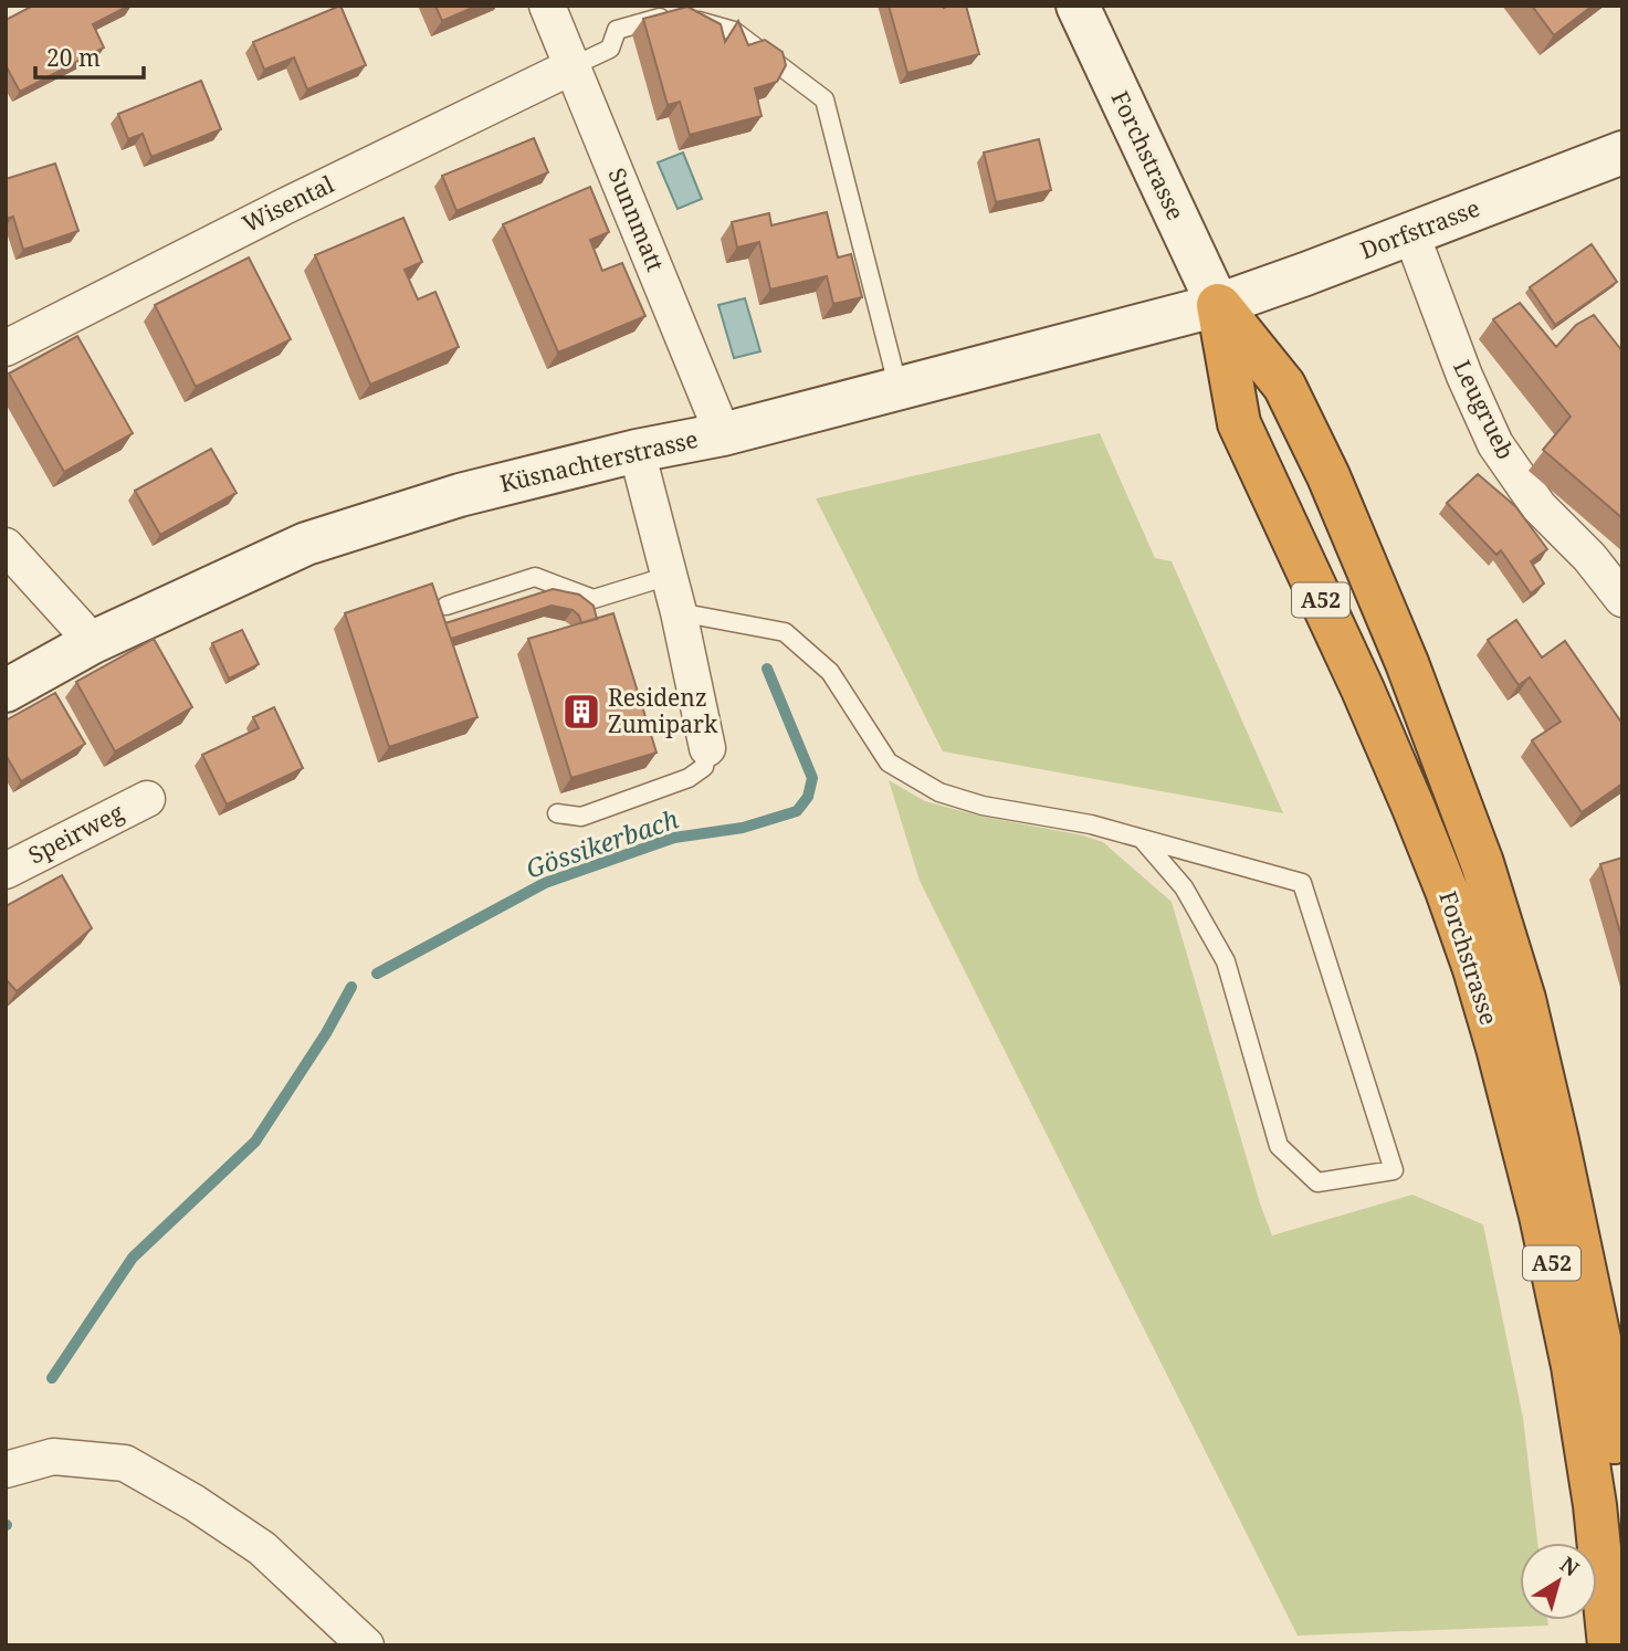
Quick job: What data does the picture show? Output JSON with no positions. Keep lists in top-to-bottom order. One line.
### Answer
{"streets":{"highway":["Forchstrasse","A52"],"main road":["Dorfstrasse","Küsnachterstrasse"],"street":["Wisental","Sunnmatt","Leugrueb","Speirweg"]},"crossings":[["Forchstrasse","Dorfstrasse"],["Forchstrasse","Küsnachterstrasse"],["Wisental","Sunnmatt"],["Sunnmatt","Küsnachterstrasse"],["Dorfstrasse","Leugrueb"],["Dorfstrasse","Küsnachterstrasse"]],"water":["Gössikerbach"],"places":{"building":["Residenz Zumipark"]},"scale_bar":"20 m","north":"top right"}
